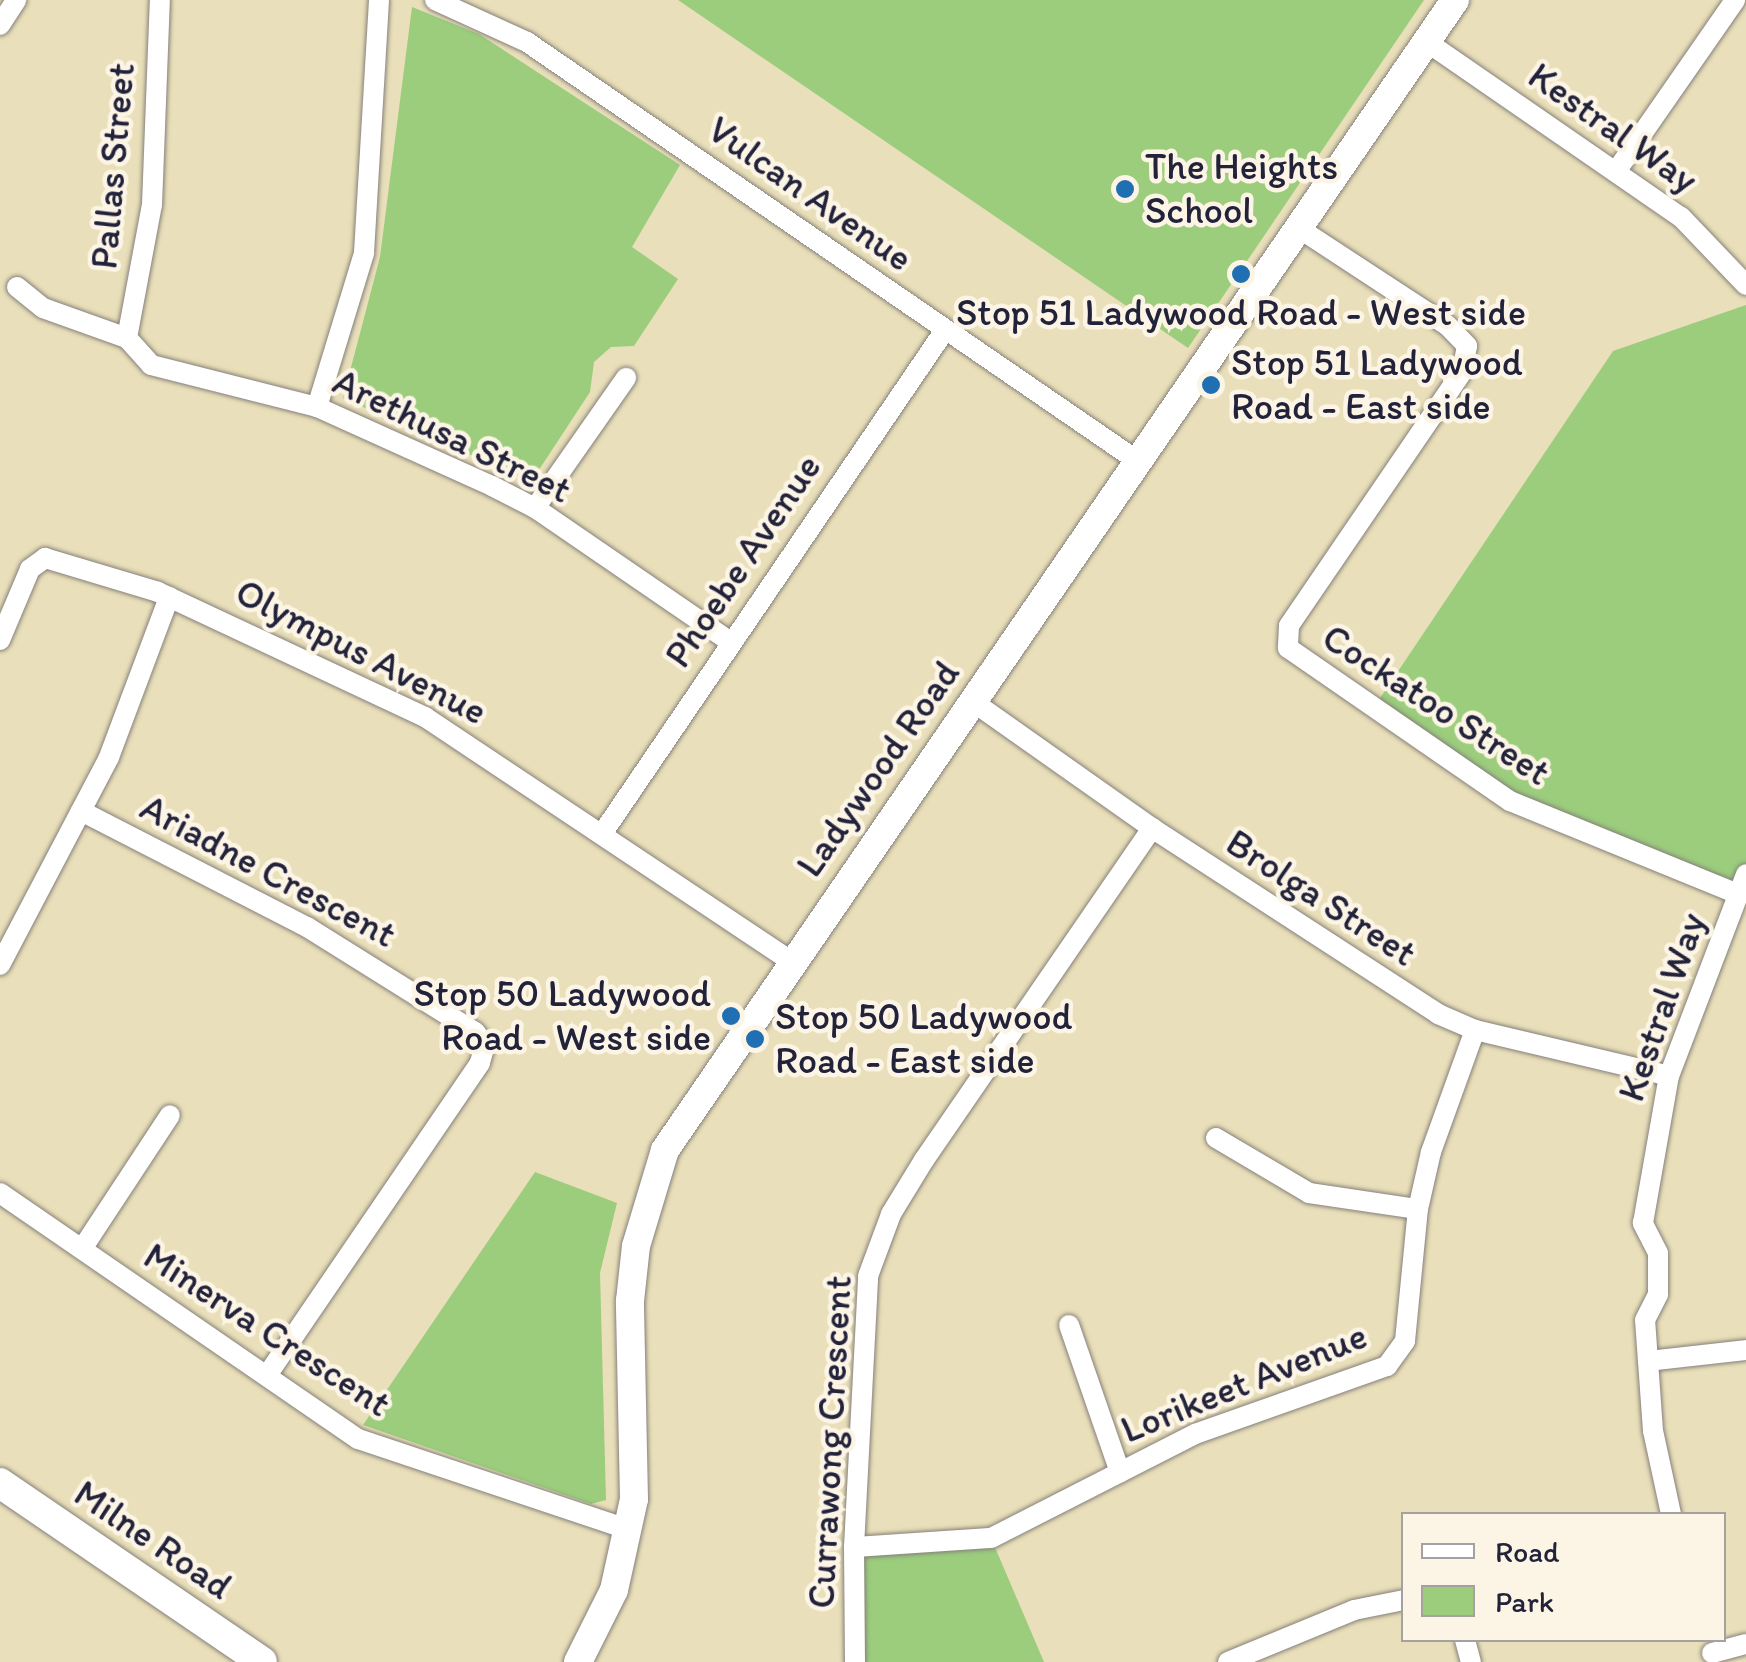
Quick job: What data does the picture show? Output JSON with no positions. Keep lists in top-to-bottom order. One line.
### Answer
{"streets":{"main road":["Milne Road"],"street":["Kestral Way","Pallas Street","Vulcan Avenue","Arethusa Street","Phoebe Avenue","Olympus Avenue","Cockatoo Street","Ladywood Road","Ariadne Crescent","Brolga Street","Minerva Crescent","Lorikeet Avenue","Currawong Crescent"]},"crossings":[["Kestral Way","Cockatoo Street"],["Kestral Way","Ladywood Road"],["Kestral Way","Brolga Street"],["Pallas Street","Arethusa Street"],["Vulcan Avenue","Phoebe Avenue"],["Vulcan Avenue","Ladywood Road"],["Arethusa Street","Phoebe Avenue"],["Phoebe Avenue","Olympus Avenue"],["Olympus Avenue","Ladywood Road"],["Cockatoo Street","Ladywood Road"],["Ladywood Road","Brolga Street"],["Ladywood Road","Minerva Crescent"],["Ariadne Crescent","Minerva Crescent"],["Brolga Street","Lorikeet Avenue"],["Brolga Street","Currawong Crescent"],["Lorikeet Avenue","Currawong Crescent"]],"places":["The Heights School","Stop 51 Ladywood Road - West side","Stop 51 Ladywood Road - East side","Stop 50 Ladywood Road - West side","Stop 50 Ladywood Road - East side"],"legend":["Road","Park"]}
